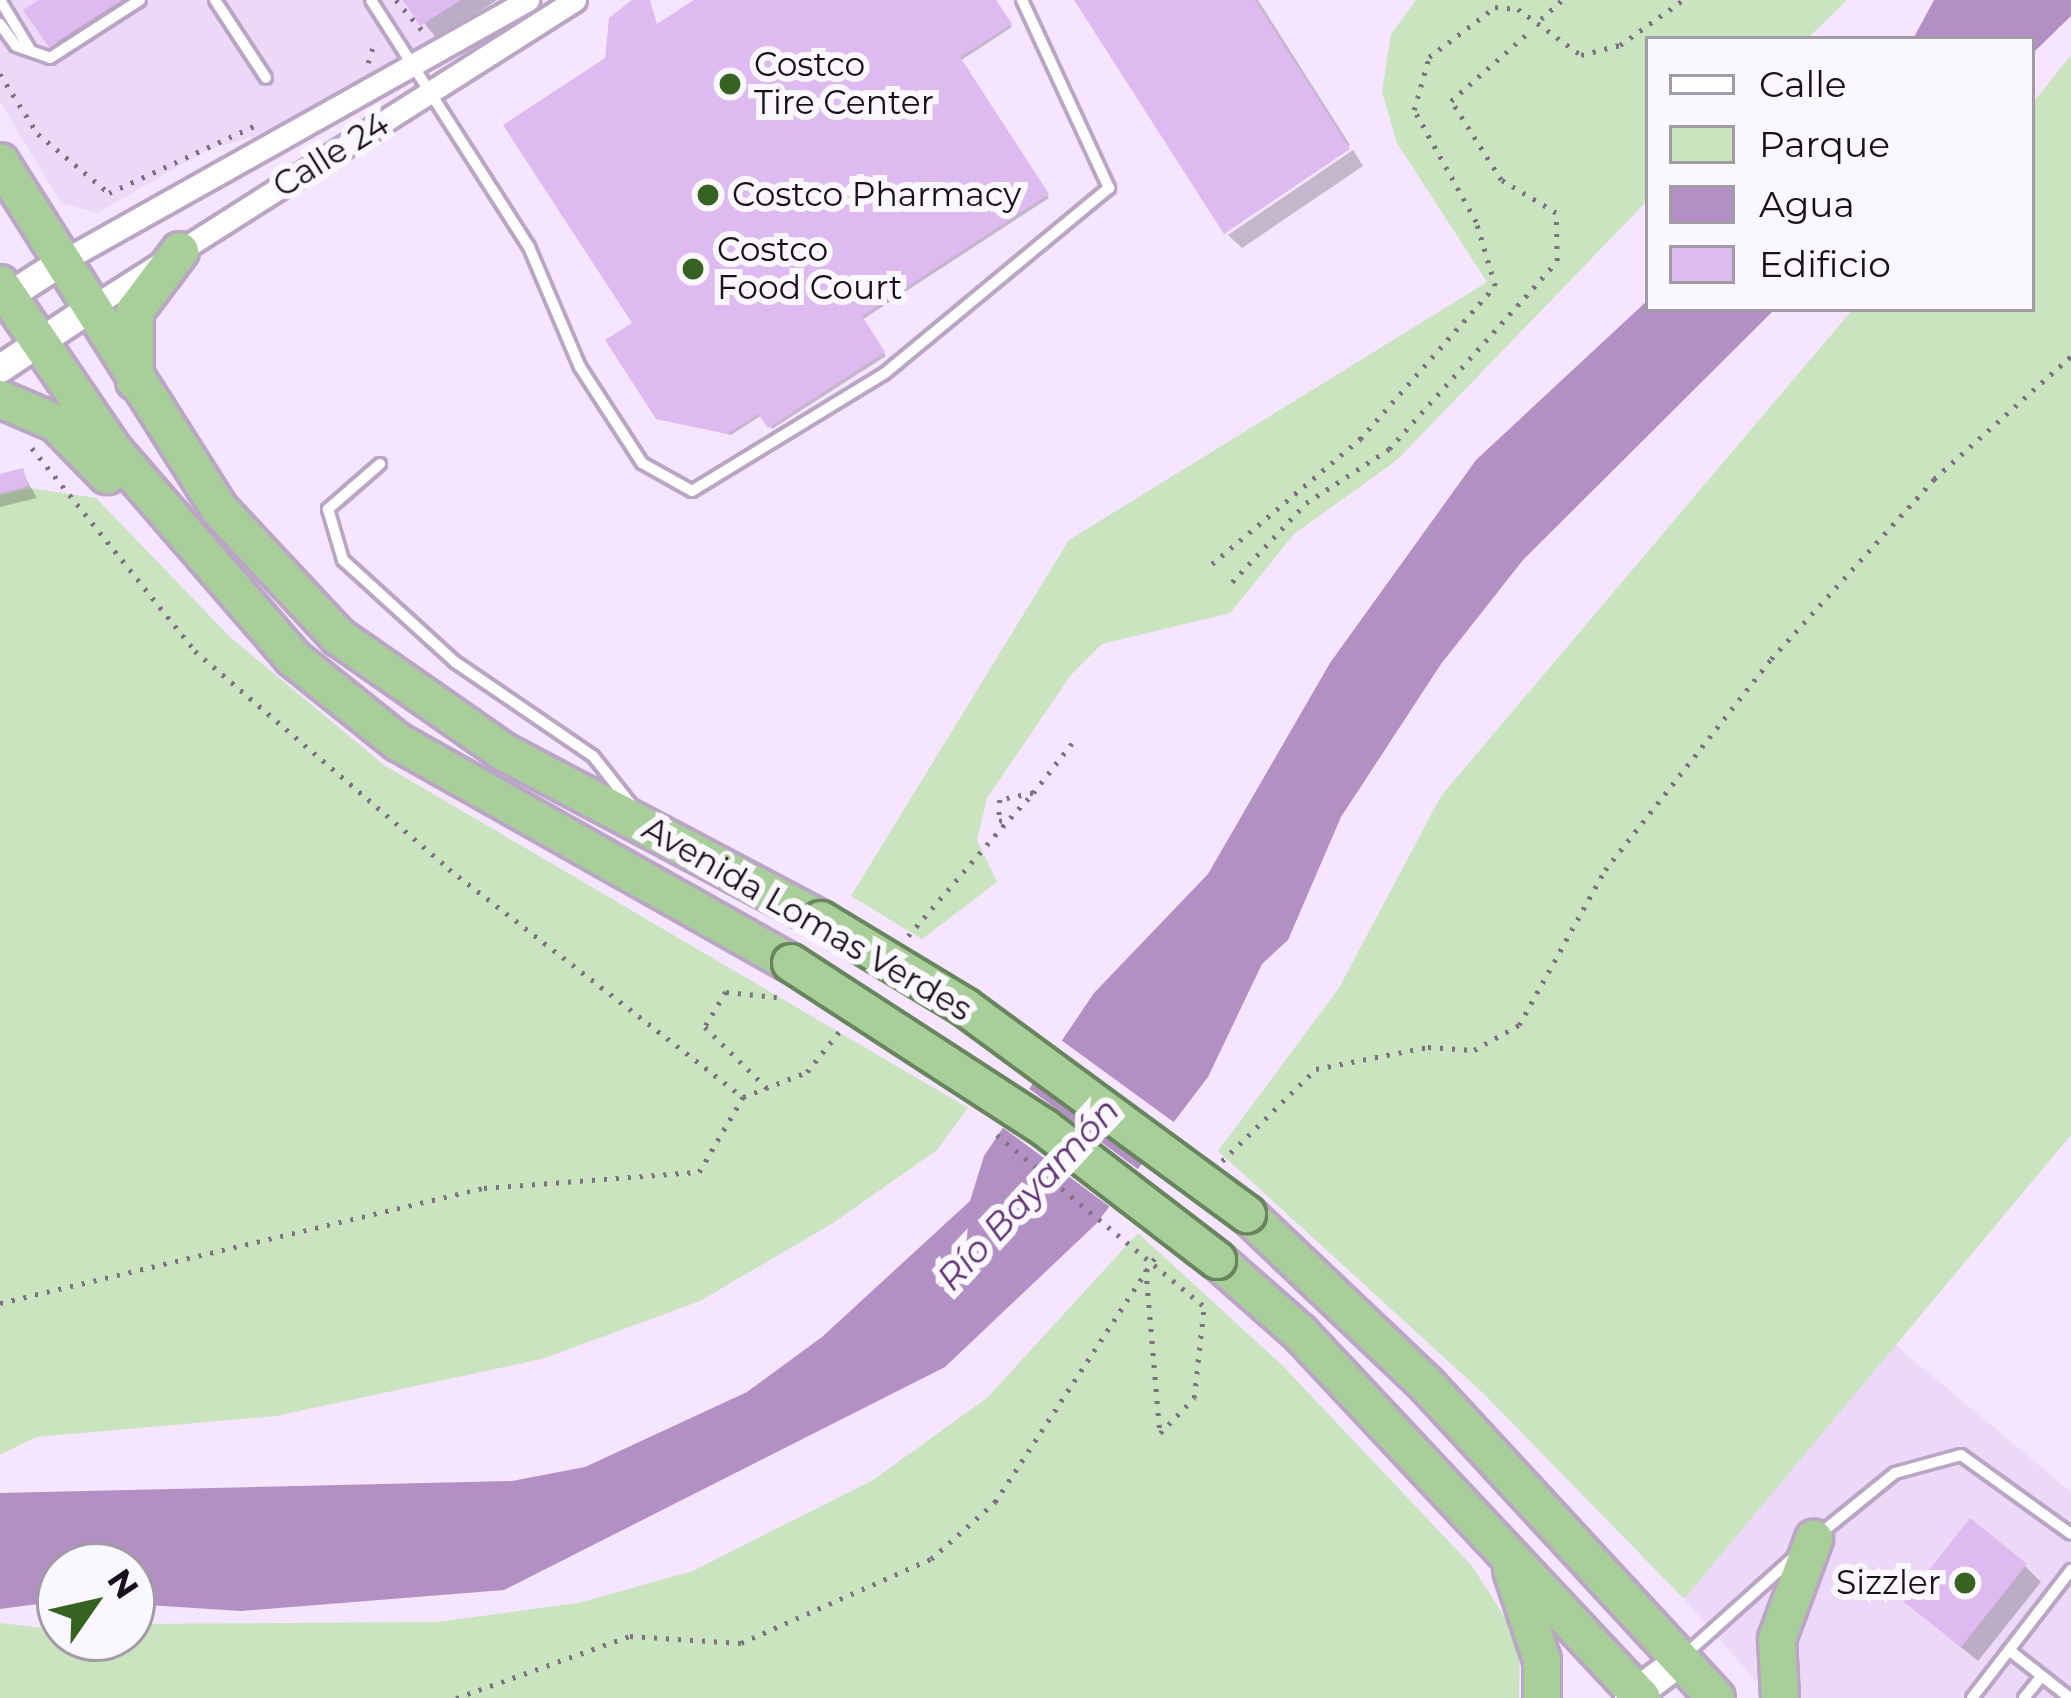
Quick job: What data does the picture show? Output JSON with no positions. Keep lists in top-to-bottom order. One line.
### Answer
{"streets":{"highway":["Avenida Lomas Verdes"],"street":["Calle 24"]},"crossings":[["Calle 24","Avenida Lomas Verdes"]],"water":["Río Bayamón"],"places":["Costco Tire Center","Costco Pharmacy","Costco Food Court","Sizzler"],"legend":["Calle","Parque","Agua","Edificio"],"north":"top right"}
